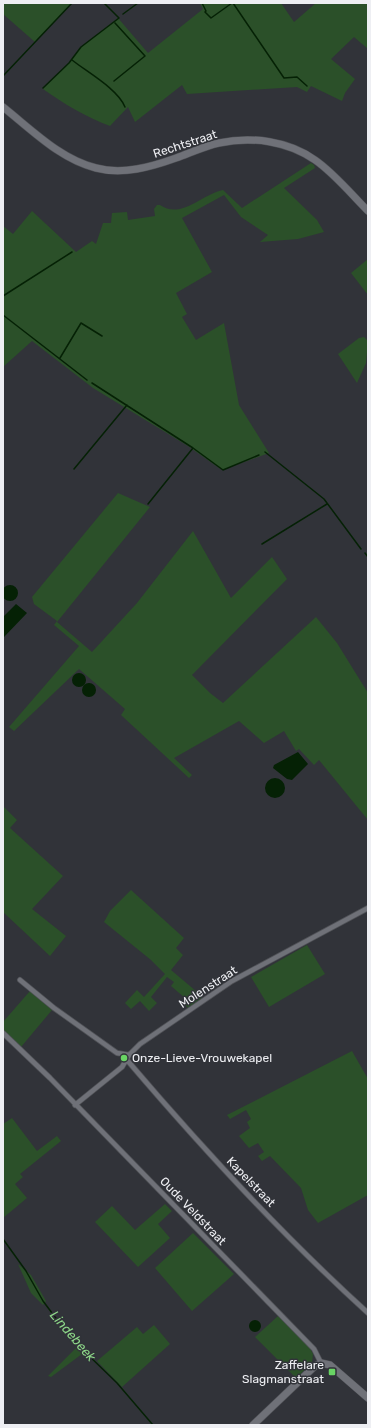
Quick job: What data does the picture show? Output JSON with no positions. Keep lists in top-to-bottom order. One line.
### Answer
{"streets":{"street":["Rechtstraat","Molenstraat","Kapelstraat","Oude Veldstraat"]},"crossings":[["Molenstraat","Kapelstraat"],["Molenstraat","Oude Veldstraat"]],"water":["Lindebeek"],"places":{"other":["Onze-Lieve-Vrouwekapel"],"transit":["Zaffelare Slagmanstraat"]}}
